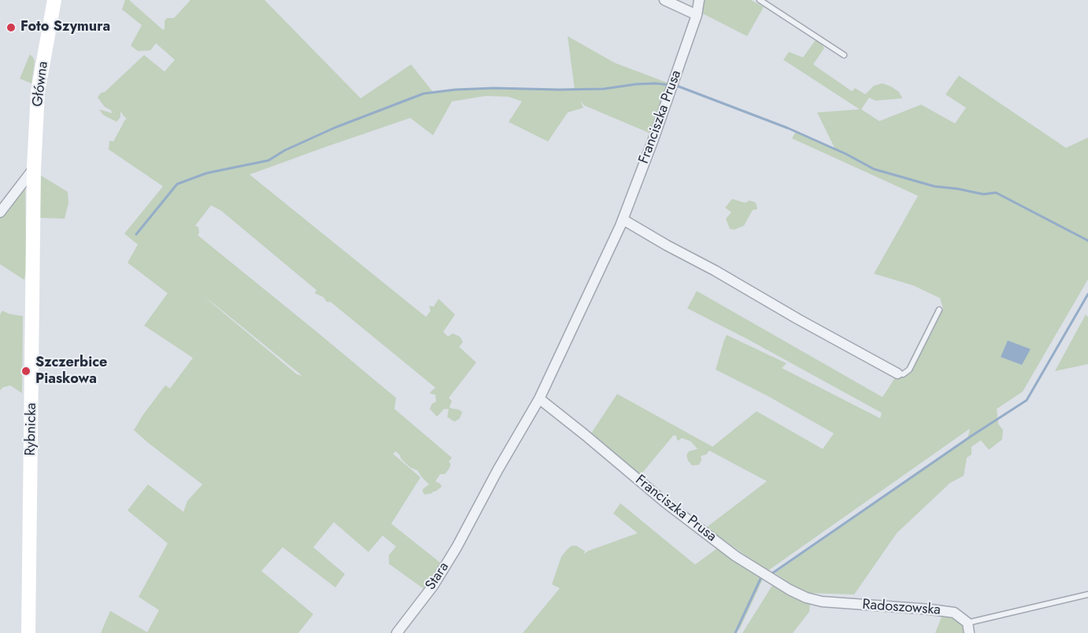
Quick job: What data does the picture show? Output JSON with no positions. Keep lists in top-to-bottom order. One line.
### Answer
{"streets":{"street":["Główna","Franciszka Prusa","Rybnicka","Stara","Radoszowska"]},"crossings":[["Główna","Rybnicka"],["Franciszka Prusa","Stara"],["Franciszka Prusa","Radoszowska"]],"places":["Foto Szymura","Szczerbice Piaskowa"]}
